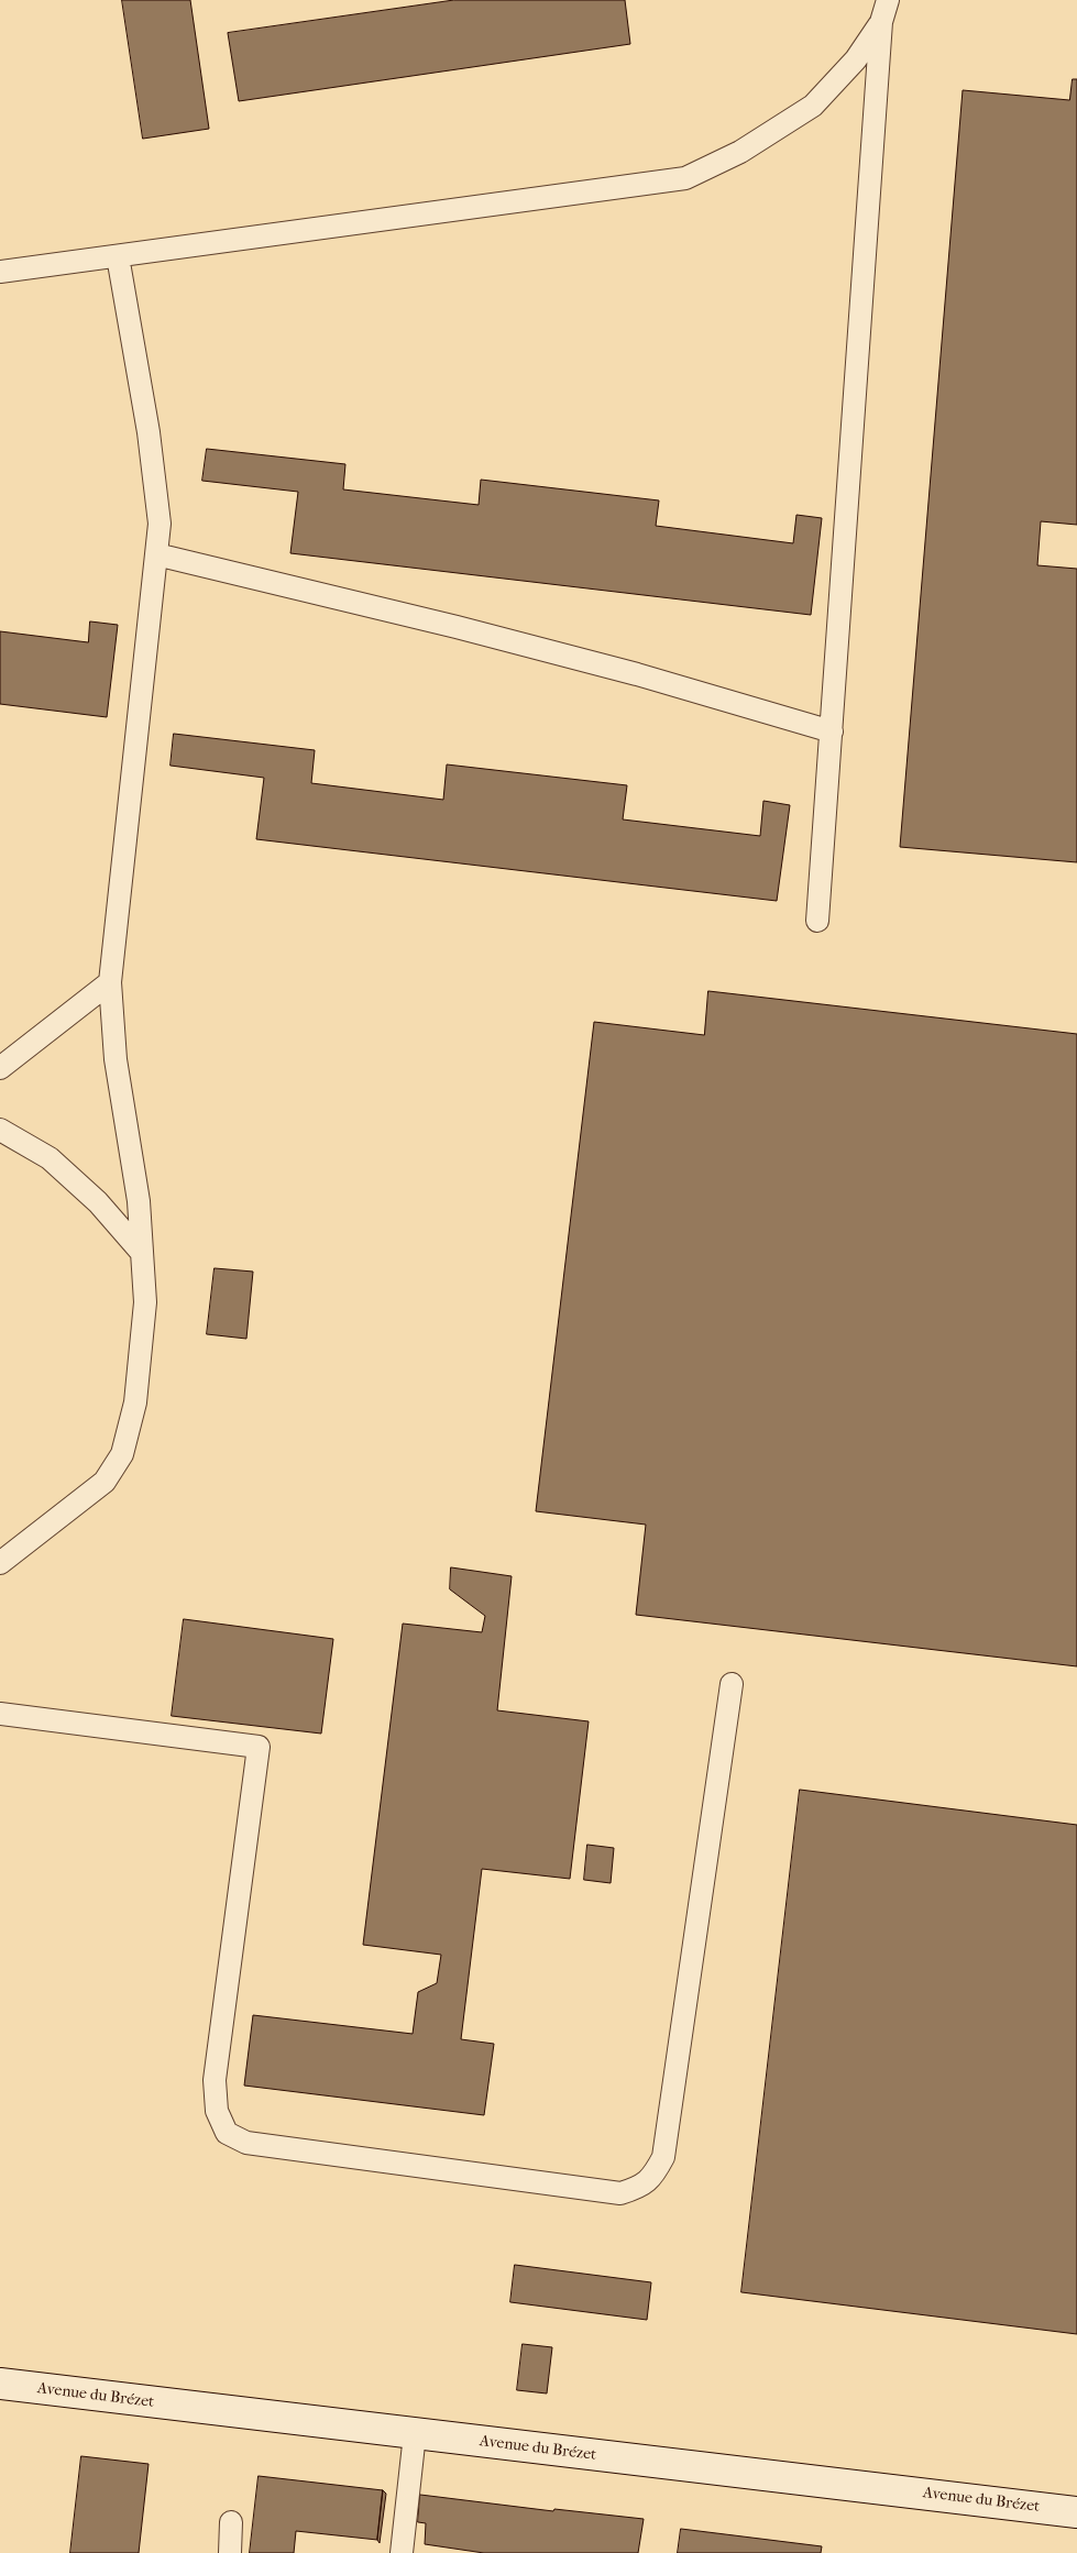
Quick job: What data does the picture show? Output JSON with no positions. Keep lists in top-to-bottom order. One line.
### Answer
{"streets":{"main road":["Avenue du Brézet"]}}
